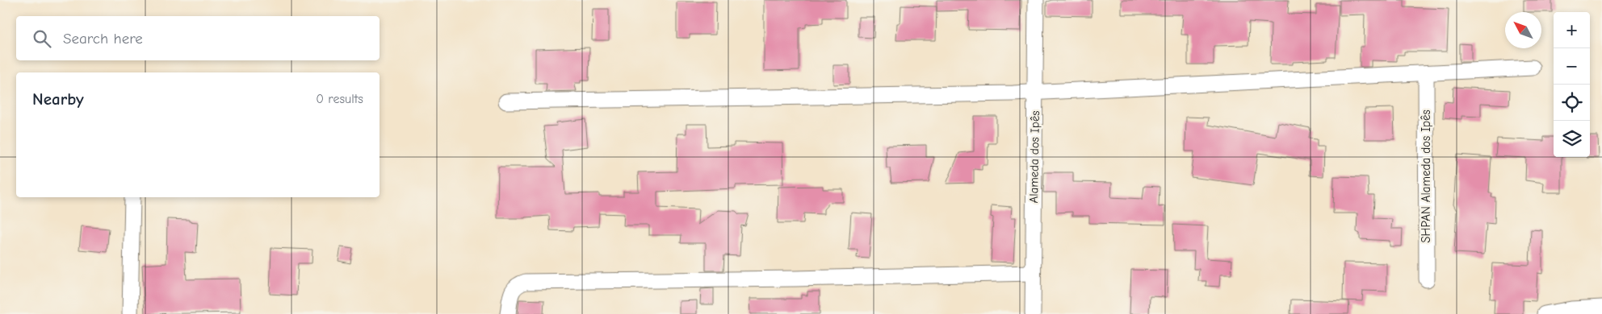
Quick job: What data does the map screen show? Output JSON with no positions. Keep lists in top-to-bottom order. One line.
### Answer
{"streets":{"street":["Alameda dos Ipês","SHPAN Alameda dos Ipês"]},"north":"top left","page":{"map_buttons":["+","−"],"search":"Search here","heading":["Nearby","0 results"]}}
